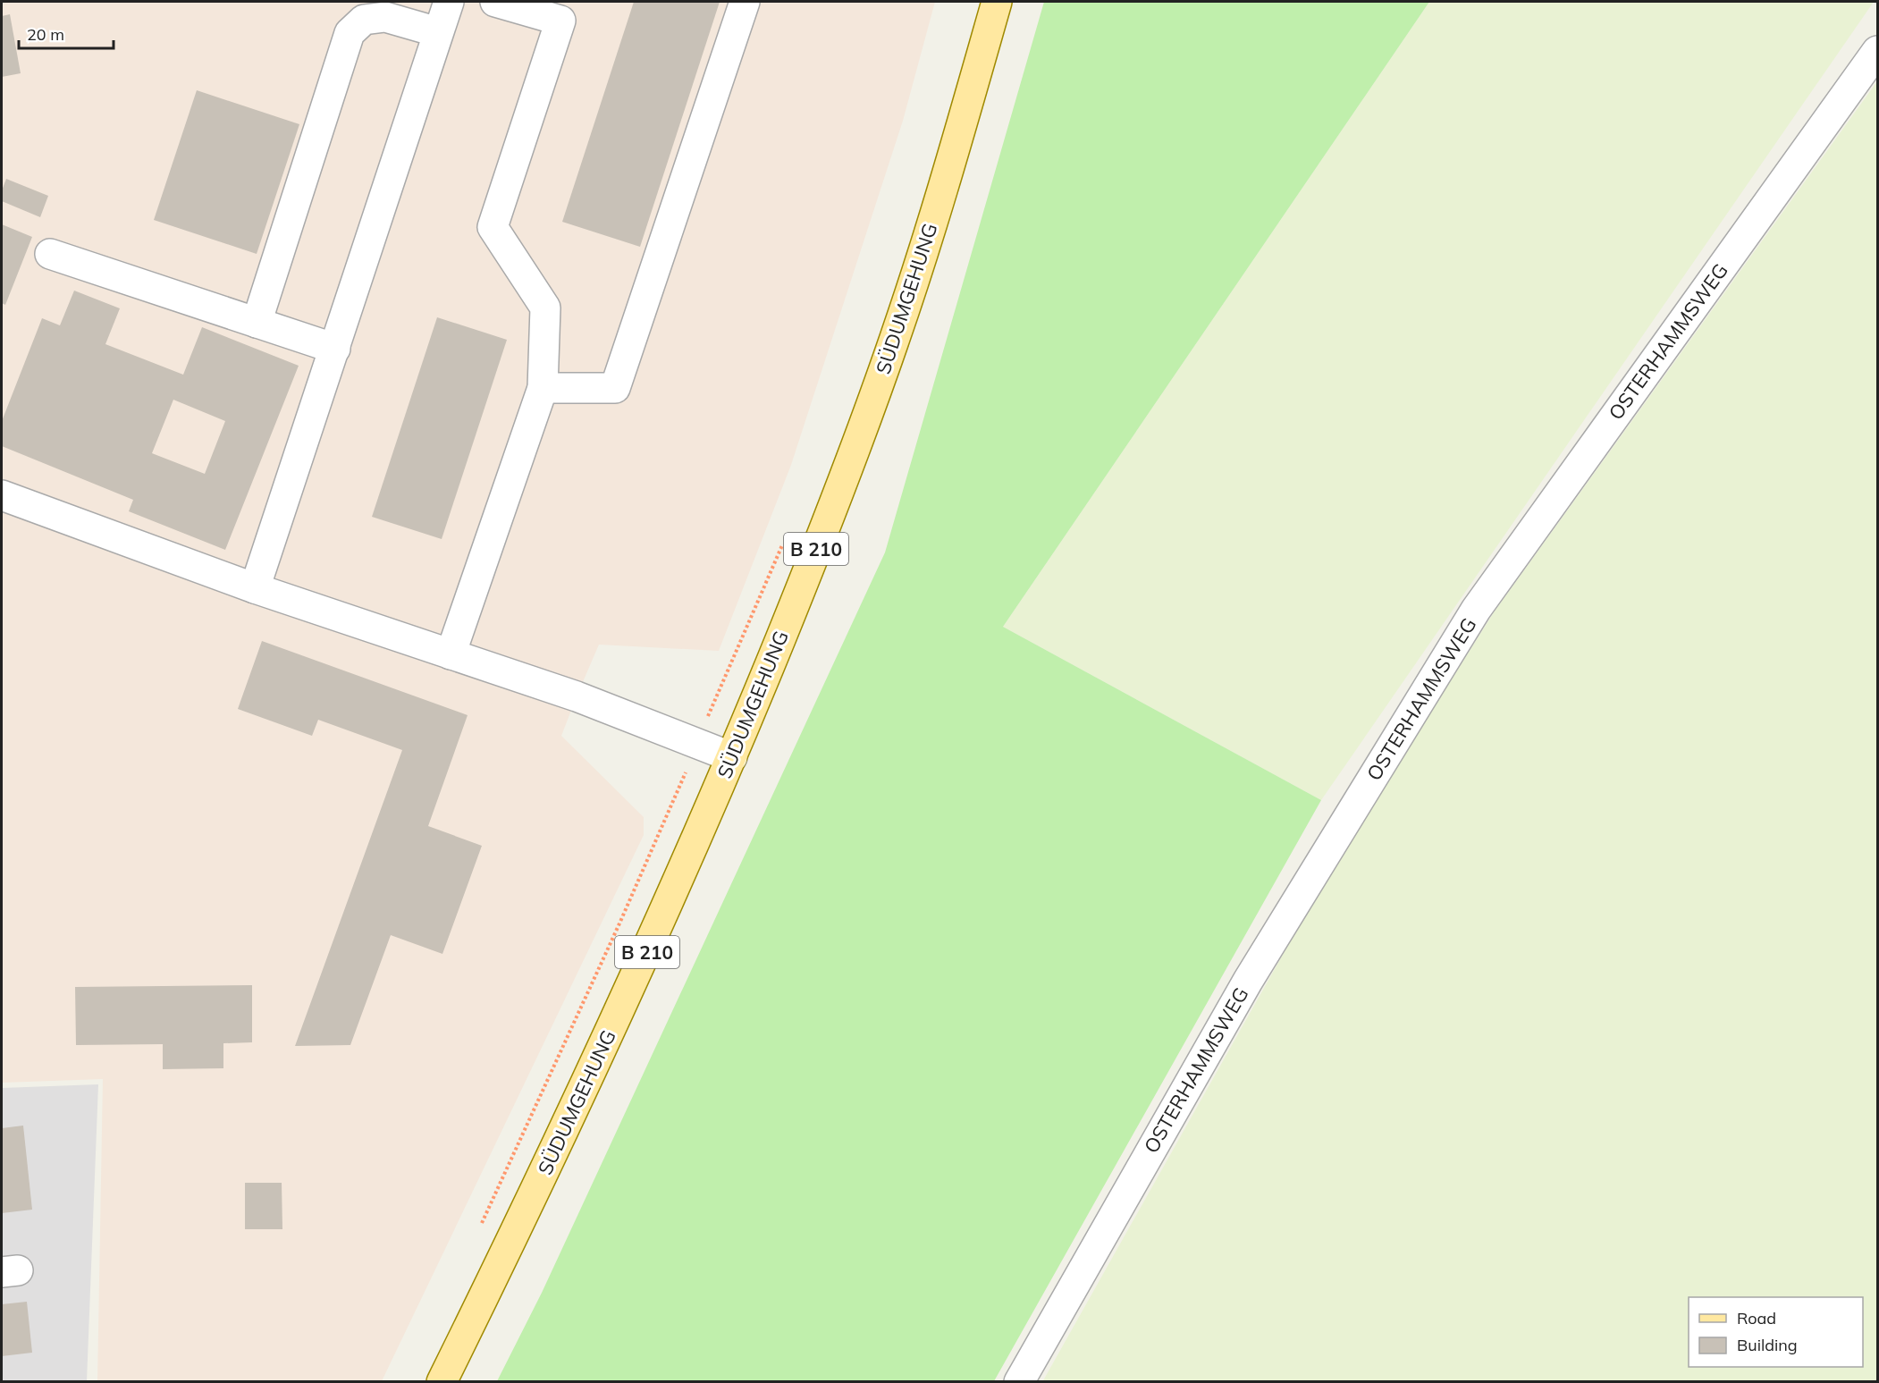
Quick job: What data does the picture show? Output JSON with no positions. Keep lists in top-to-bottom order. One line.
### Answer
{"streets":{"main road":["SÜDUMGEHUNG","B 210"],"lane":["OSTERHAMMSWEG"]},"legend":["Road","Building"],"scale_bar":"20 m"}
